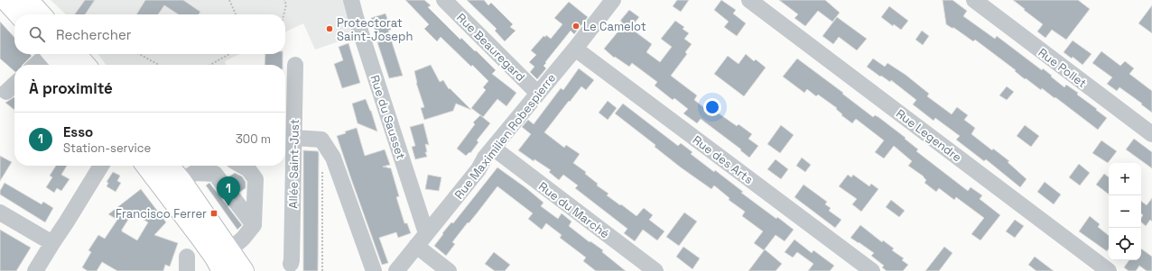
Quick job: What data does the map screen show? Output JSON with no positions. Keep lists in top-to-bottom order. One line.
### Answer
{"streets":{"street":["Rue Beauregard","Rue Pollet","Rue du Sausset","Rue Legendre","Rue Maximilien Robespierre","Rue des Arts","Allée Saint-Just","Rue du Marché"]},"crossings":[["Rue Beauregard","Rue Maximilien Robespierre"],["Rue du Sausset","Rue Maximilien Robespierre"],["Rue Maximilien Robespierre","Rue des Arts"],["Rue Maximilien Robespierre","Rue du Marché"]],"places":{"other":["Le Camelot","Protectorat Saint-Joseph"],"transit":["Francisco Ferrer"]},"page":{"search":"Rechercher","heading":"À proximité","list":[{"mark":"1","name":"Esso","note":"Station-service","value":"300 m"}],"map_buttons":["+","−"],"pins":"1"}}
